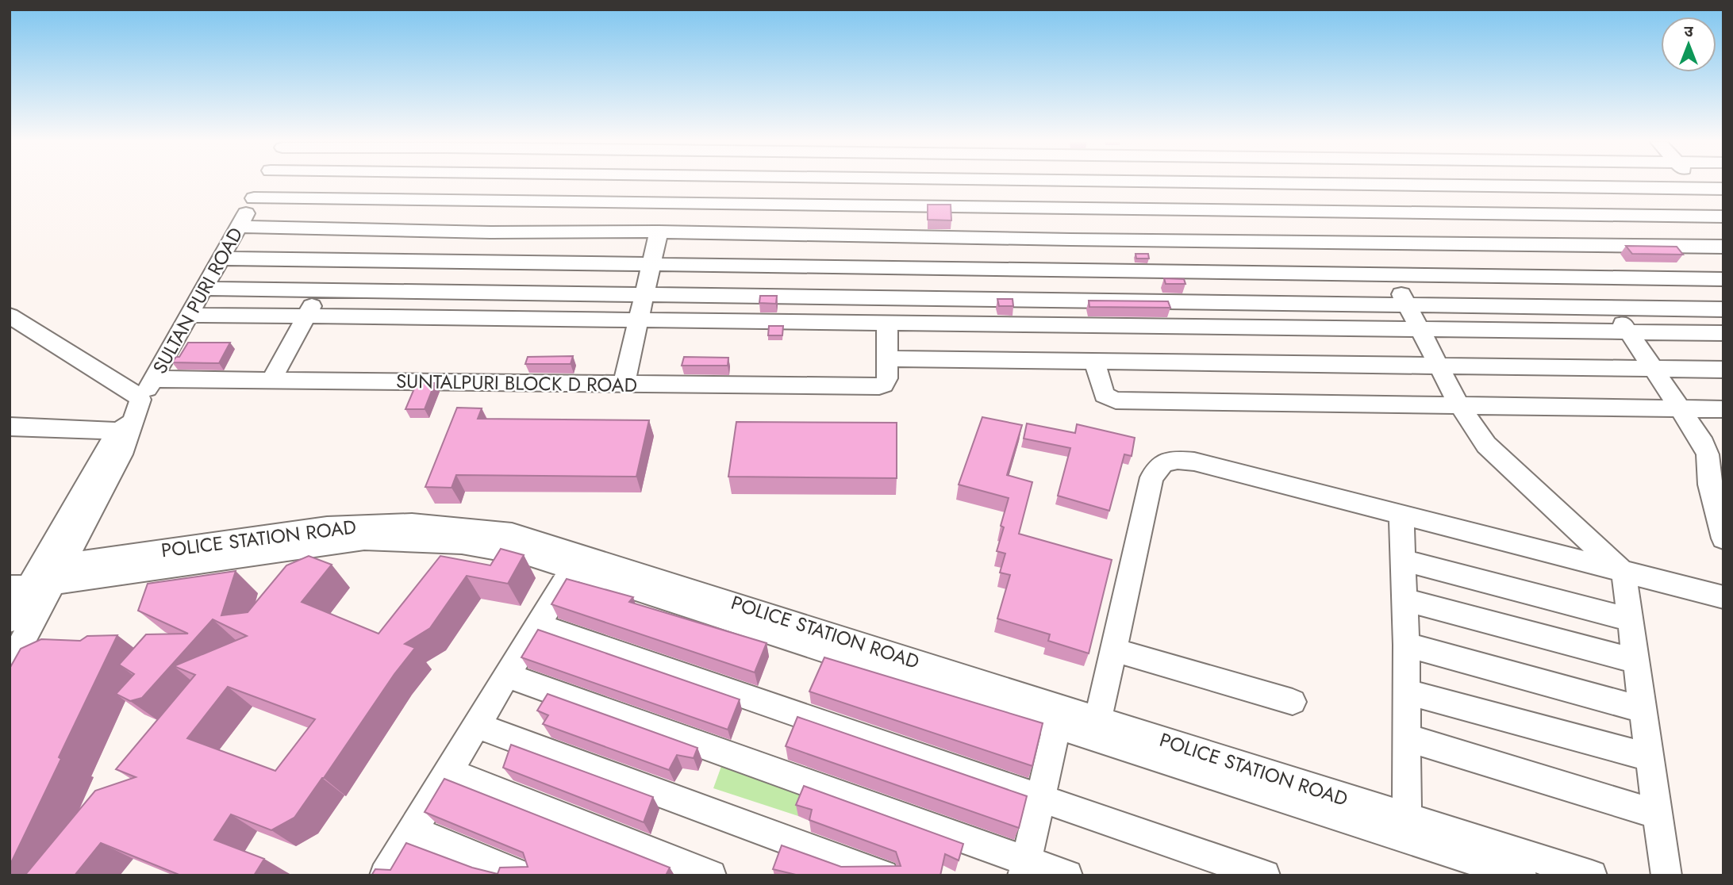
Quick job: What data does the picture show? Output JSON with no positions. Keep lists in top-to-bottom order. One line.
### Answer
{"streets":{"street":["SULTAN PURI ROAD","SUNTALPURI BLOCK D ROAD","POLICE STATION ROAD"]},"crossings":[["SULTAN PURI ROAD","SUNTALPURI BLOCK D ROAD"],["SULTAN PURI ROAD","POLICE STATION ROAD"]],"north":"top"}
